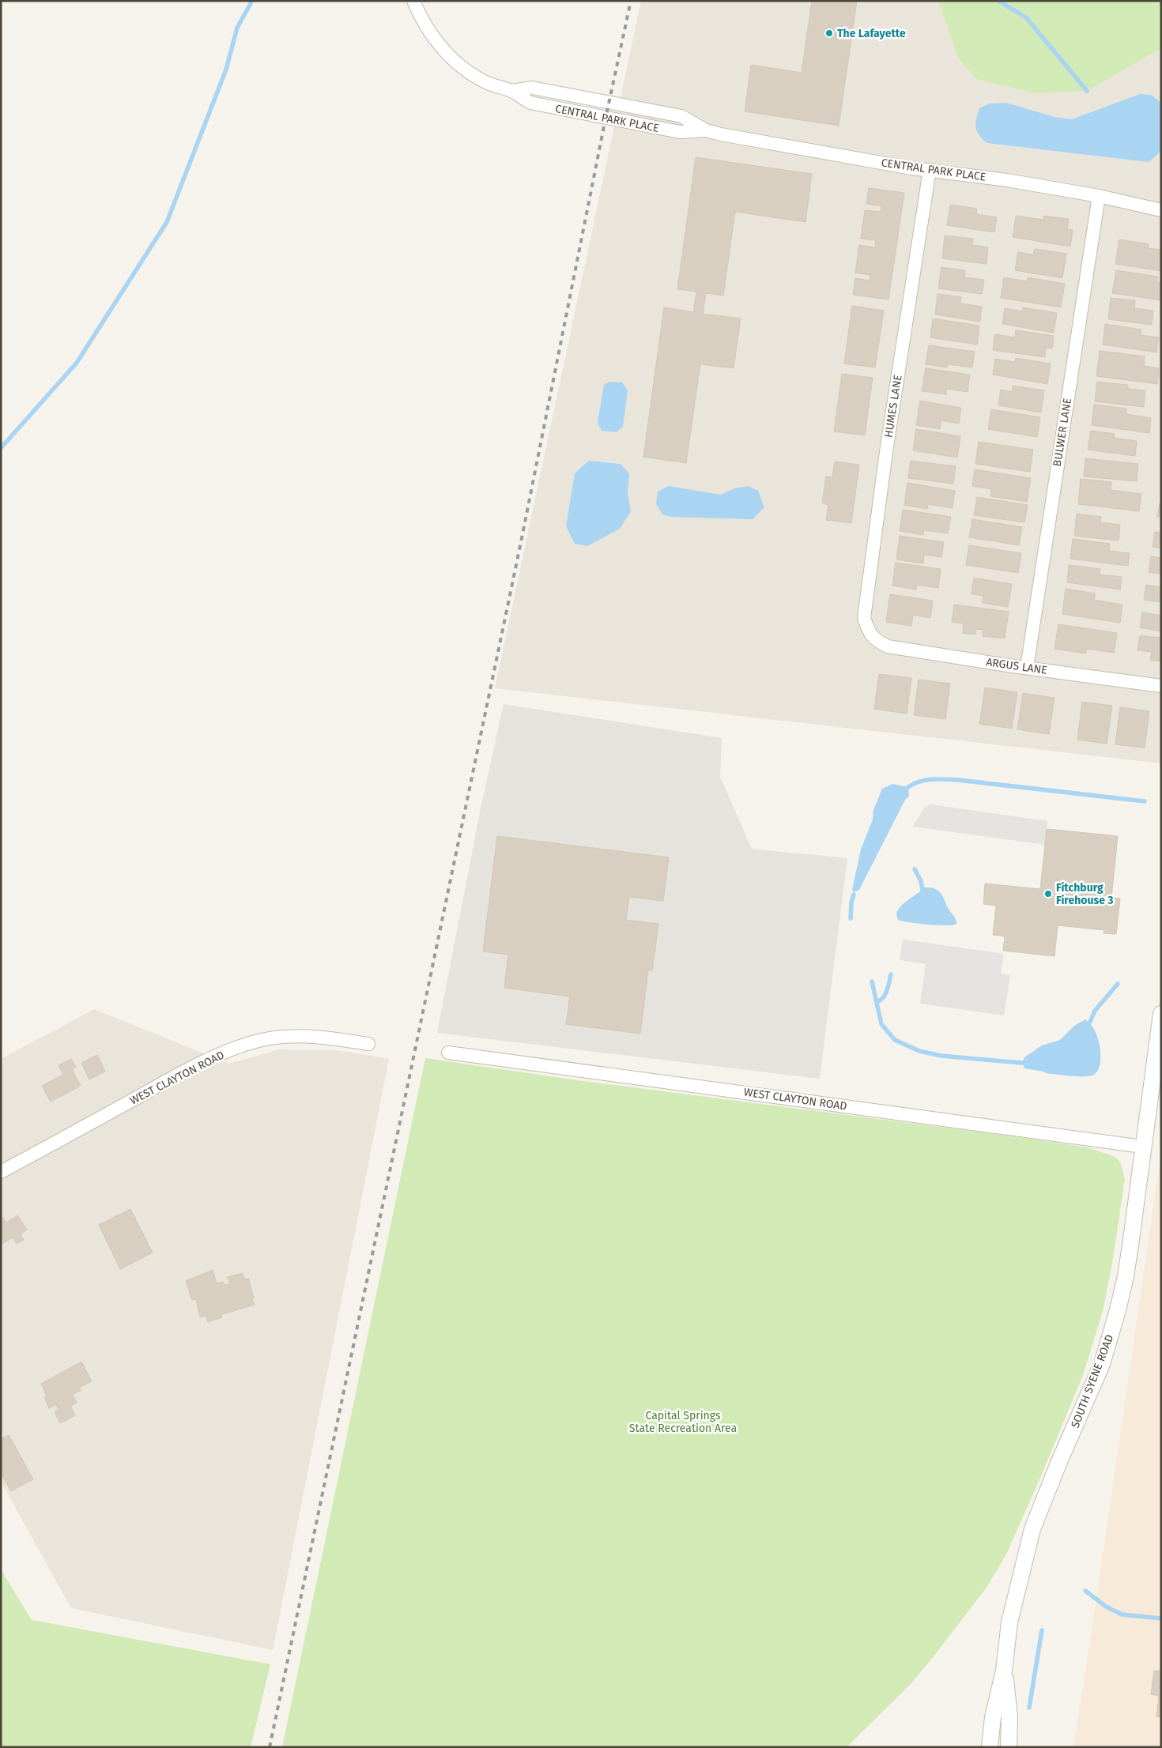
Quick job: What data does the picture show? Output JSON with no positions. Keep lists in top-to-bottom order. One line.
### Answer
{"streets":{"street":["CENTRAL PARK PLACE","HUMES LANE","BULWER LANE","ARGUS LANE","WEST CLAYTON ROAD","SOUTH SYENE ROAD"]},"crossings":[["CENTRAL PARK PLACE","HUMES LANE"],["CENTRAL PARK PLACE","BULWER LANE"],["HUMES LANE","ARGUS LANE"],["BULWER LANE","ARGUS LANE"],["WEST CLAYTON ROAD","SOUTH SYENE ROAD"]],"parks":["Capital Springs State Recreation Area"],"places":["The Lafayette","Fitchburg Firehouse 3"]}
